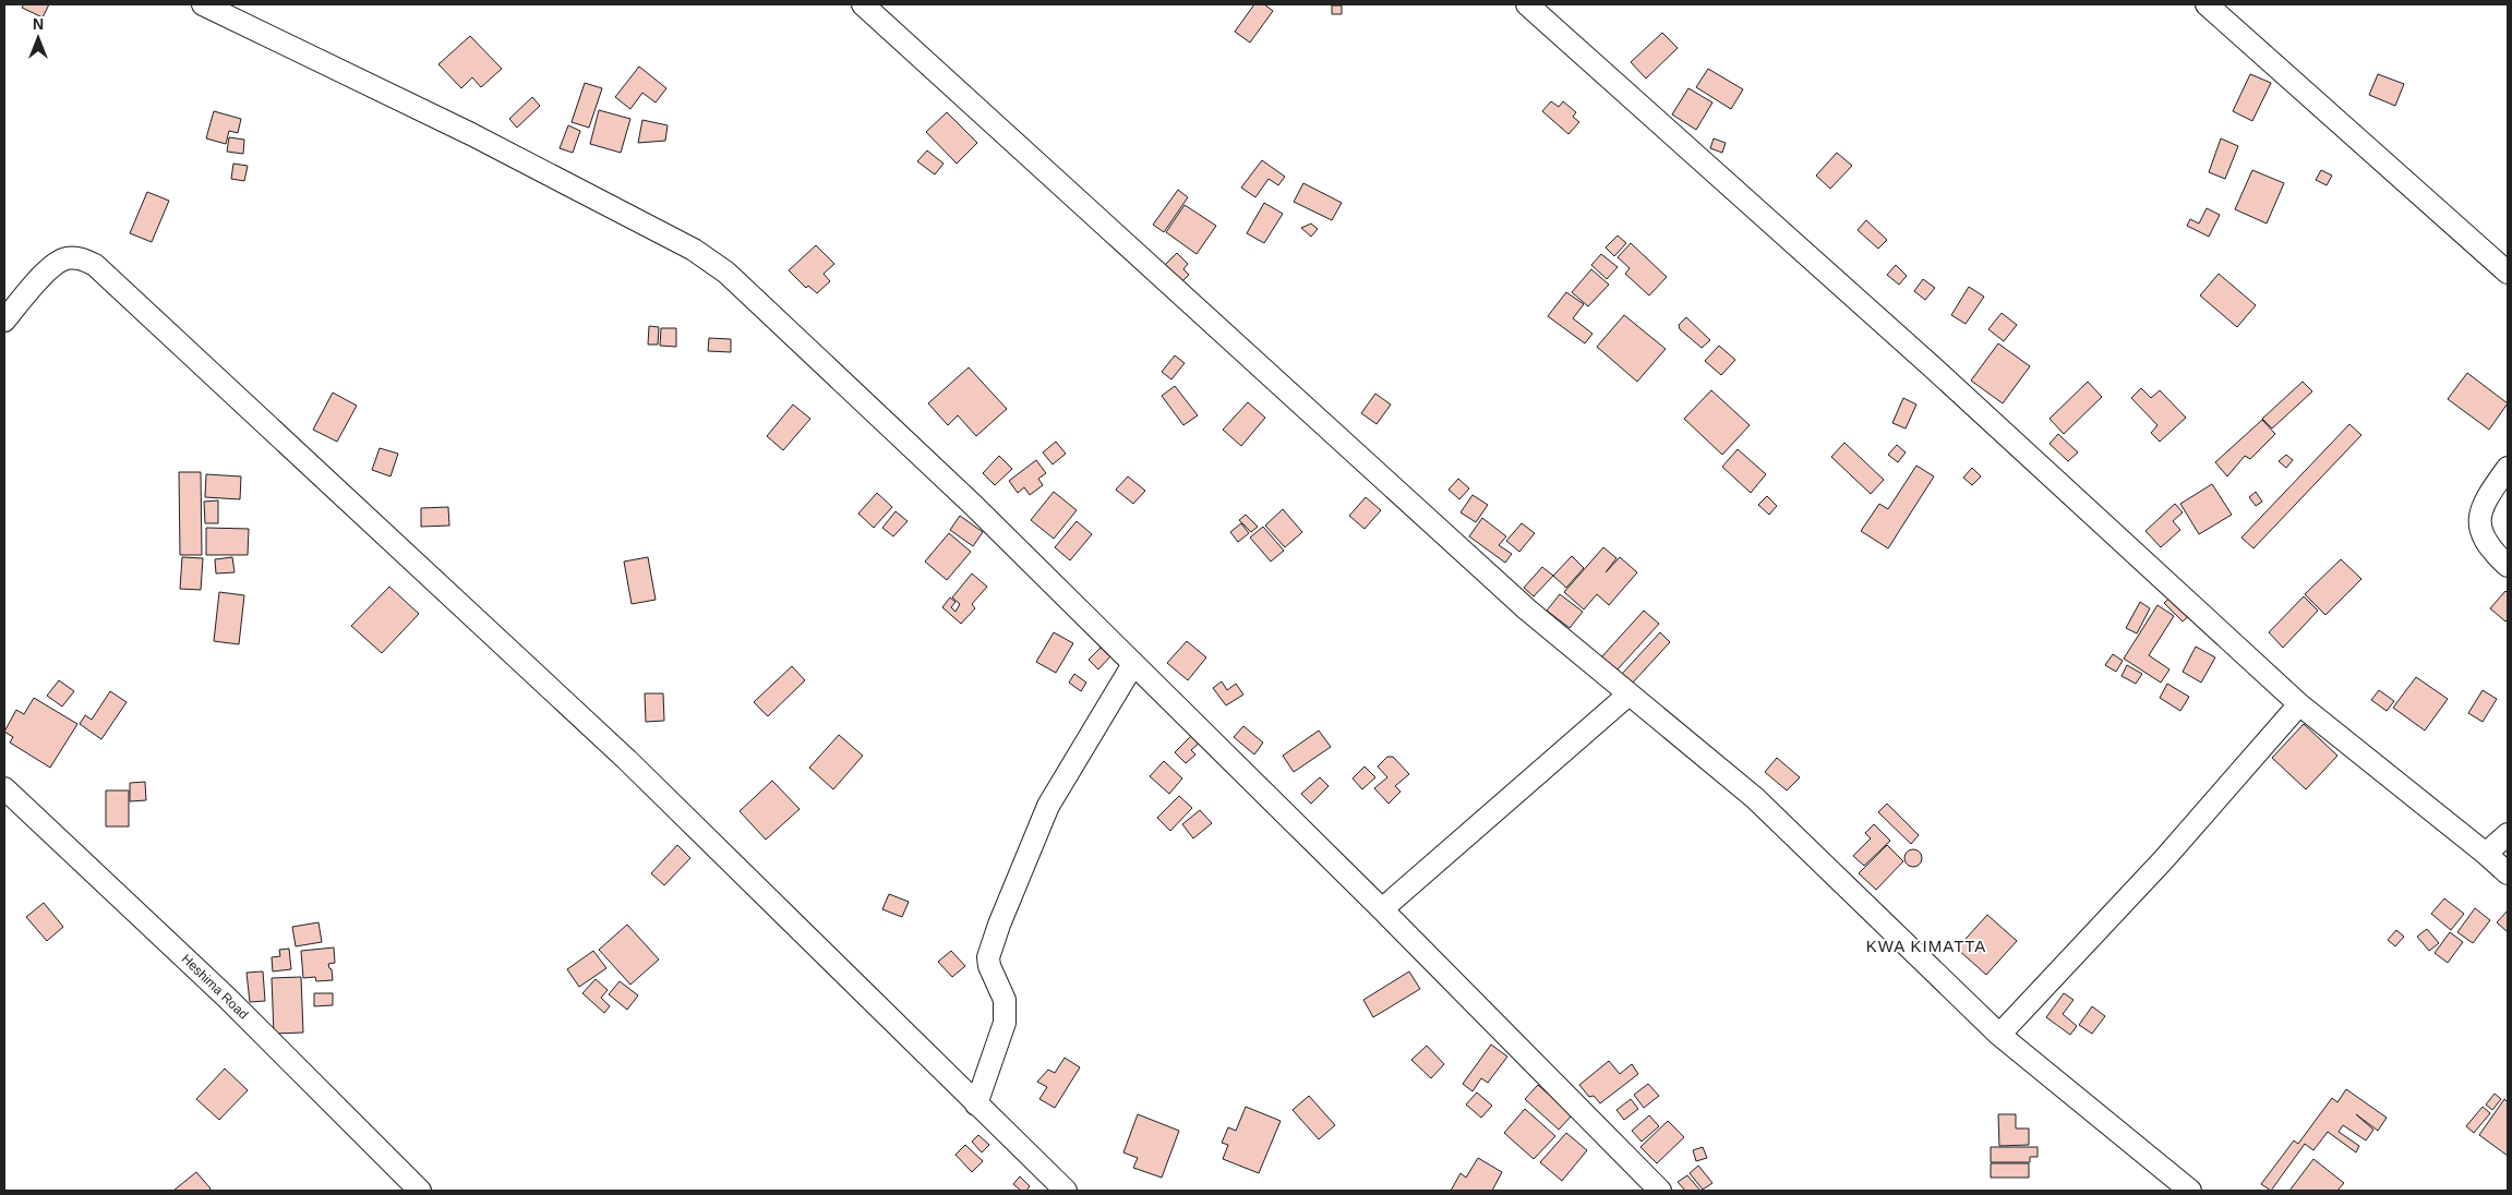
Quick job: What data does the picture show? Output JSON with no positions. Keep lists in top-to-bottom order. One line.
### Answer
{"streets":{"street":["Heshima Road"]},"districts":["KWA KIMATTA"],"north":"top"}
